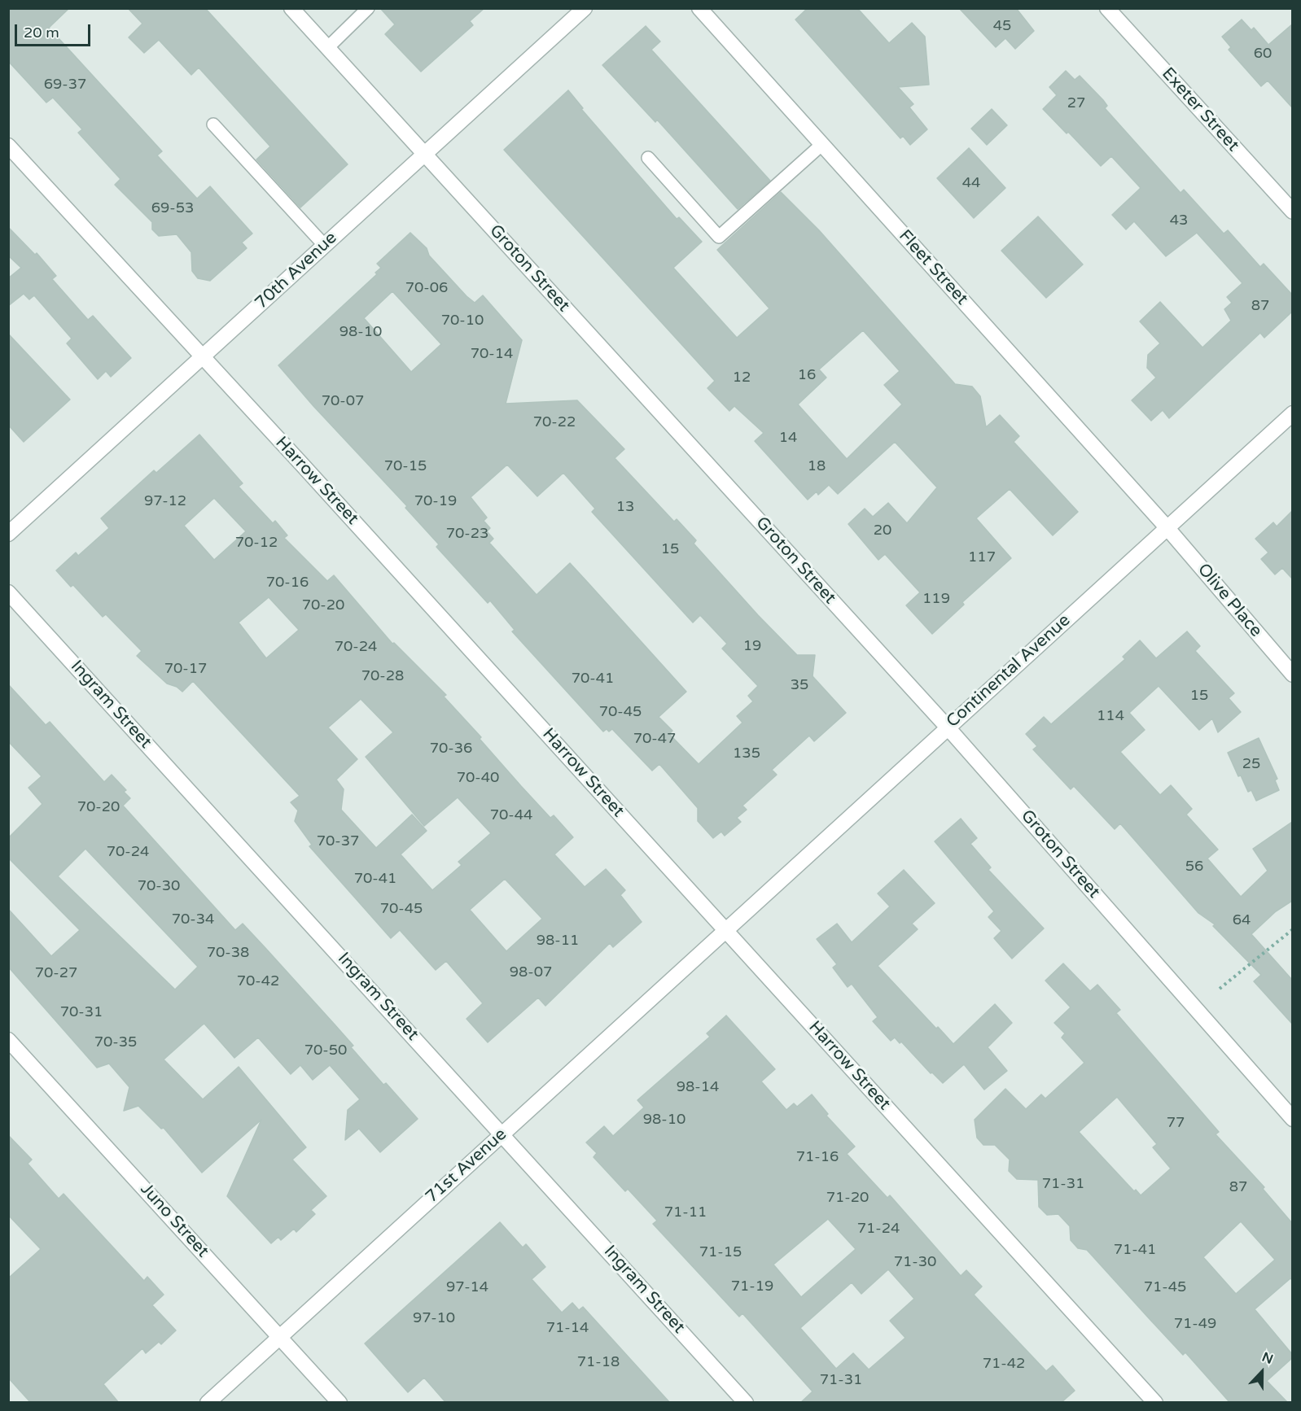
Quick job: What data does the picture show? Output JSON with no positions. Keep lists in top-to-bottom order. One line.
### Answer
{"streets":{"street":["Exeter Street","Fleet Street","Groton Street","70th Avenue","Harrow Street","Olive Place","Continental Avenue","Ingram Street","71st Avenue","Juno Street"]},"crossings":[["Fleet Street","Olive Place"],["Fleet Street","Continental Avenue"],["Groton Street","70th Avenue"],["Groton Street","Continental Avenue"],["70th Avenue","Harrow Street"],["Harrow Street","Continental Avenue"],["Harrow Street","71st Avenue"],["Olive Place","Continental Avenue"],["Continental Avenue","71st Avenue"],["Ingram Street","71st Avenue"],["71st Avenue","Juno Street"]],"house_numbers":["45","60","69-37","27","44","69-53","43","70-06","87","70-10","98-10","70-14","16","12","70-07","70-22","14","70-15","18","97-12","70-19","13","20","70-23","70-12","15","117","70-16","119","70-20","19","70-24","70-17","70-28","70-41","35","15","70-45","114","70-47","70-36","135","25","70-40","70-20","70-44","70-37","70-24","56","70-41","70-30","70-45","70-34","64","98-11","70-38","98-07","70-27","70-42","70-31","70-35","70-50","98-14","98-10","77","71-16","71-31","87","71-20","71-11","71-24","71-41","71-15","71-30","71-19","97-14","71-45","97-10","71-49","71-14","71-18","71-42","71-31"],"scale_bar":"20 m","north":"top"}
